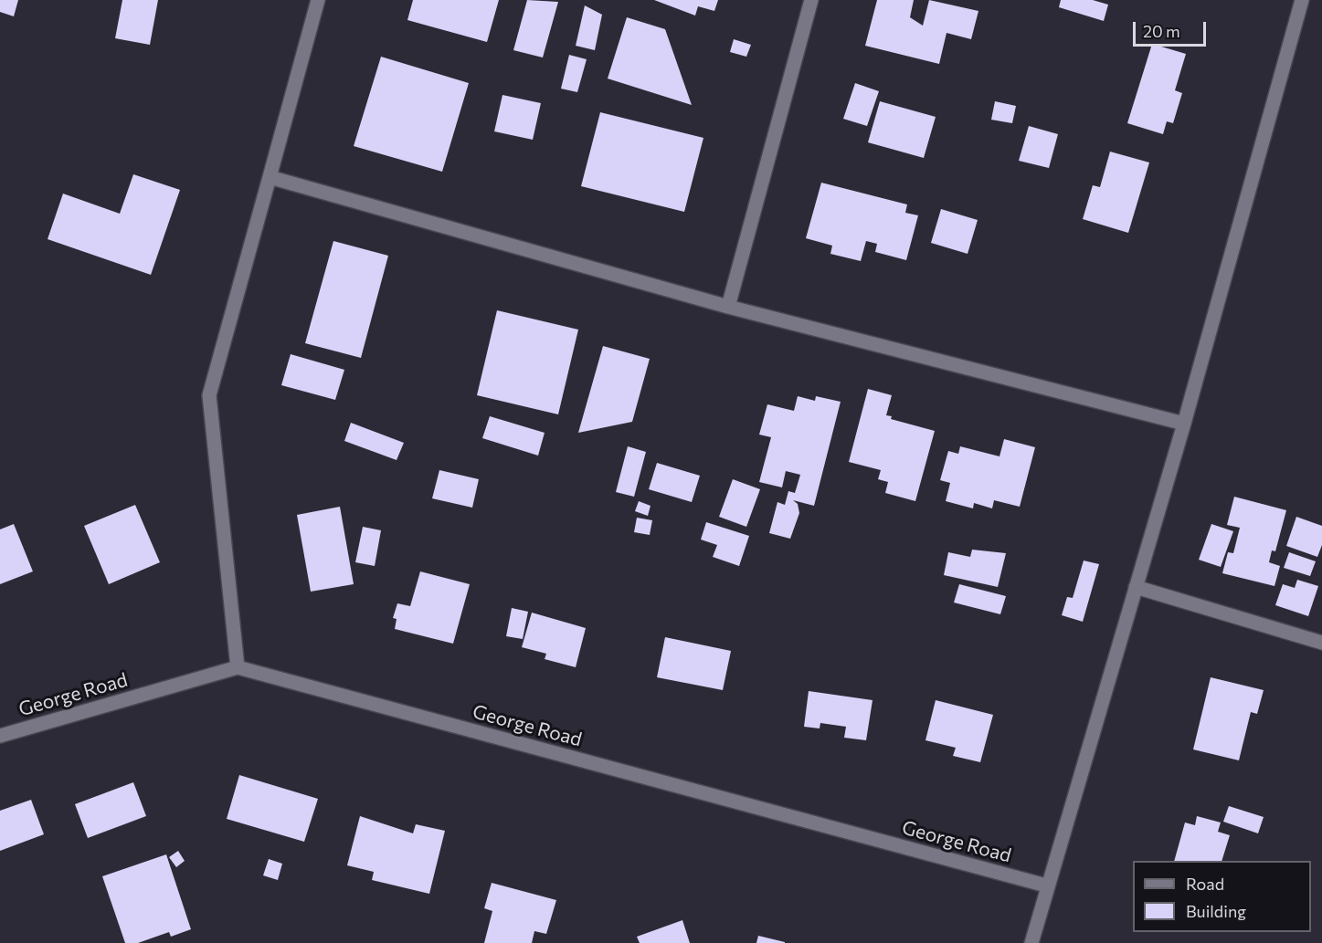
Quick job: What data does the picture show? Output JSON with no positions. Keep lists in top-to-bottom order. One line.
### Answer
{"streets":{"street":["George Road"]},"legend":["Road","Building"],"scale_bar":"20 m"}
